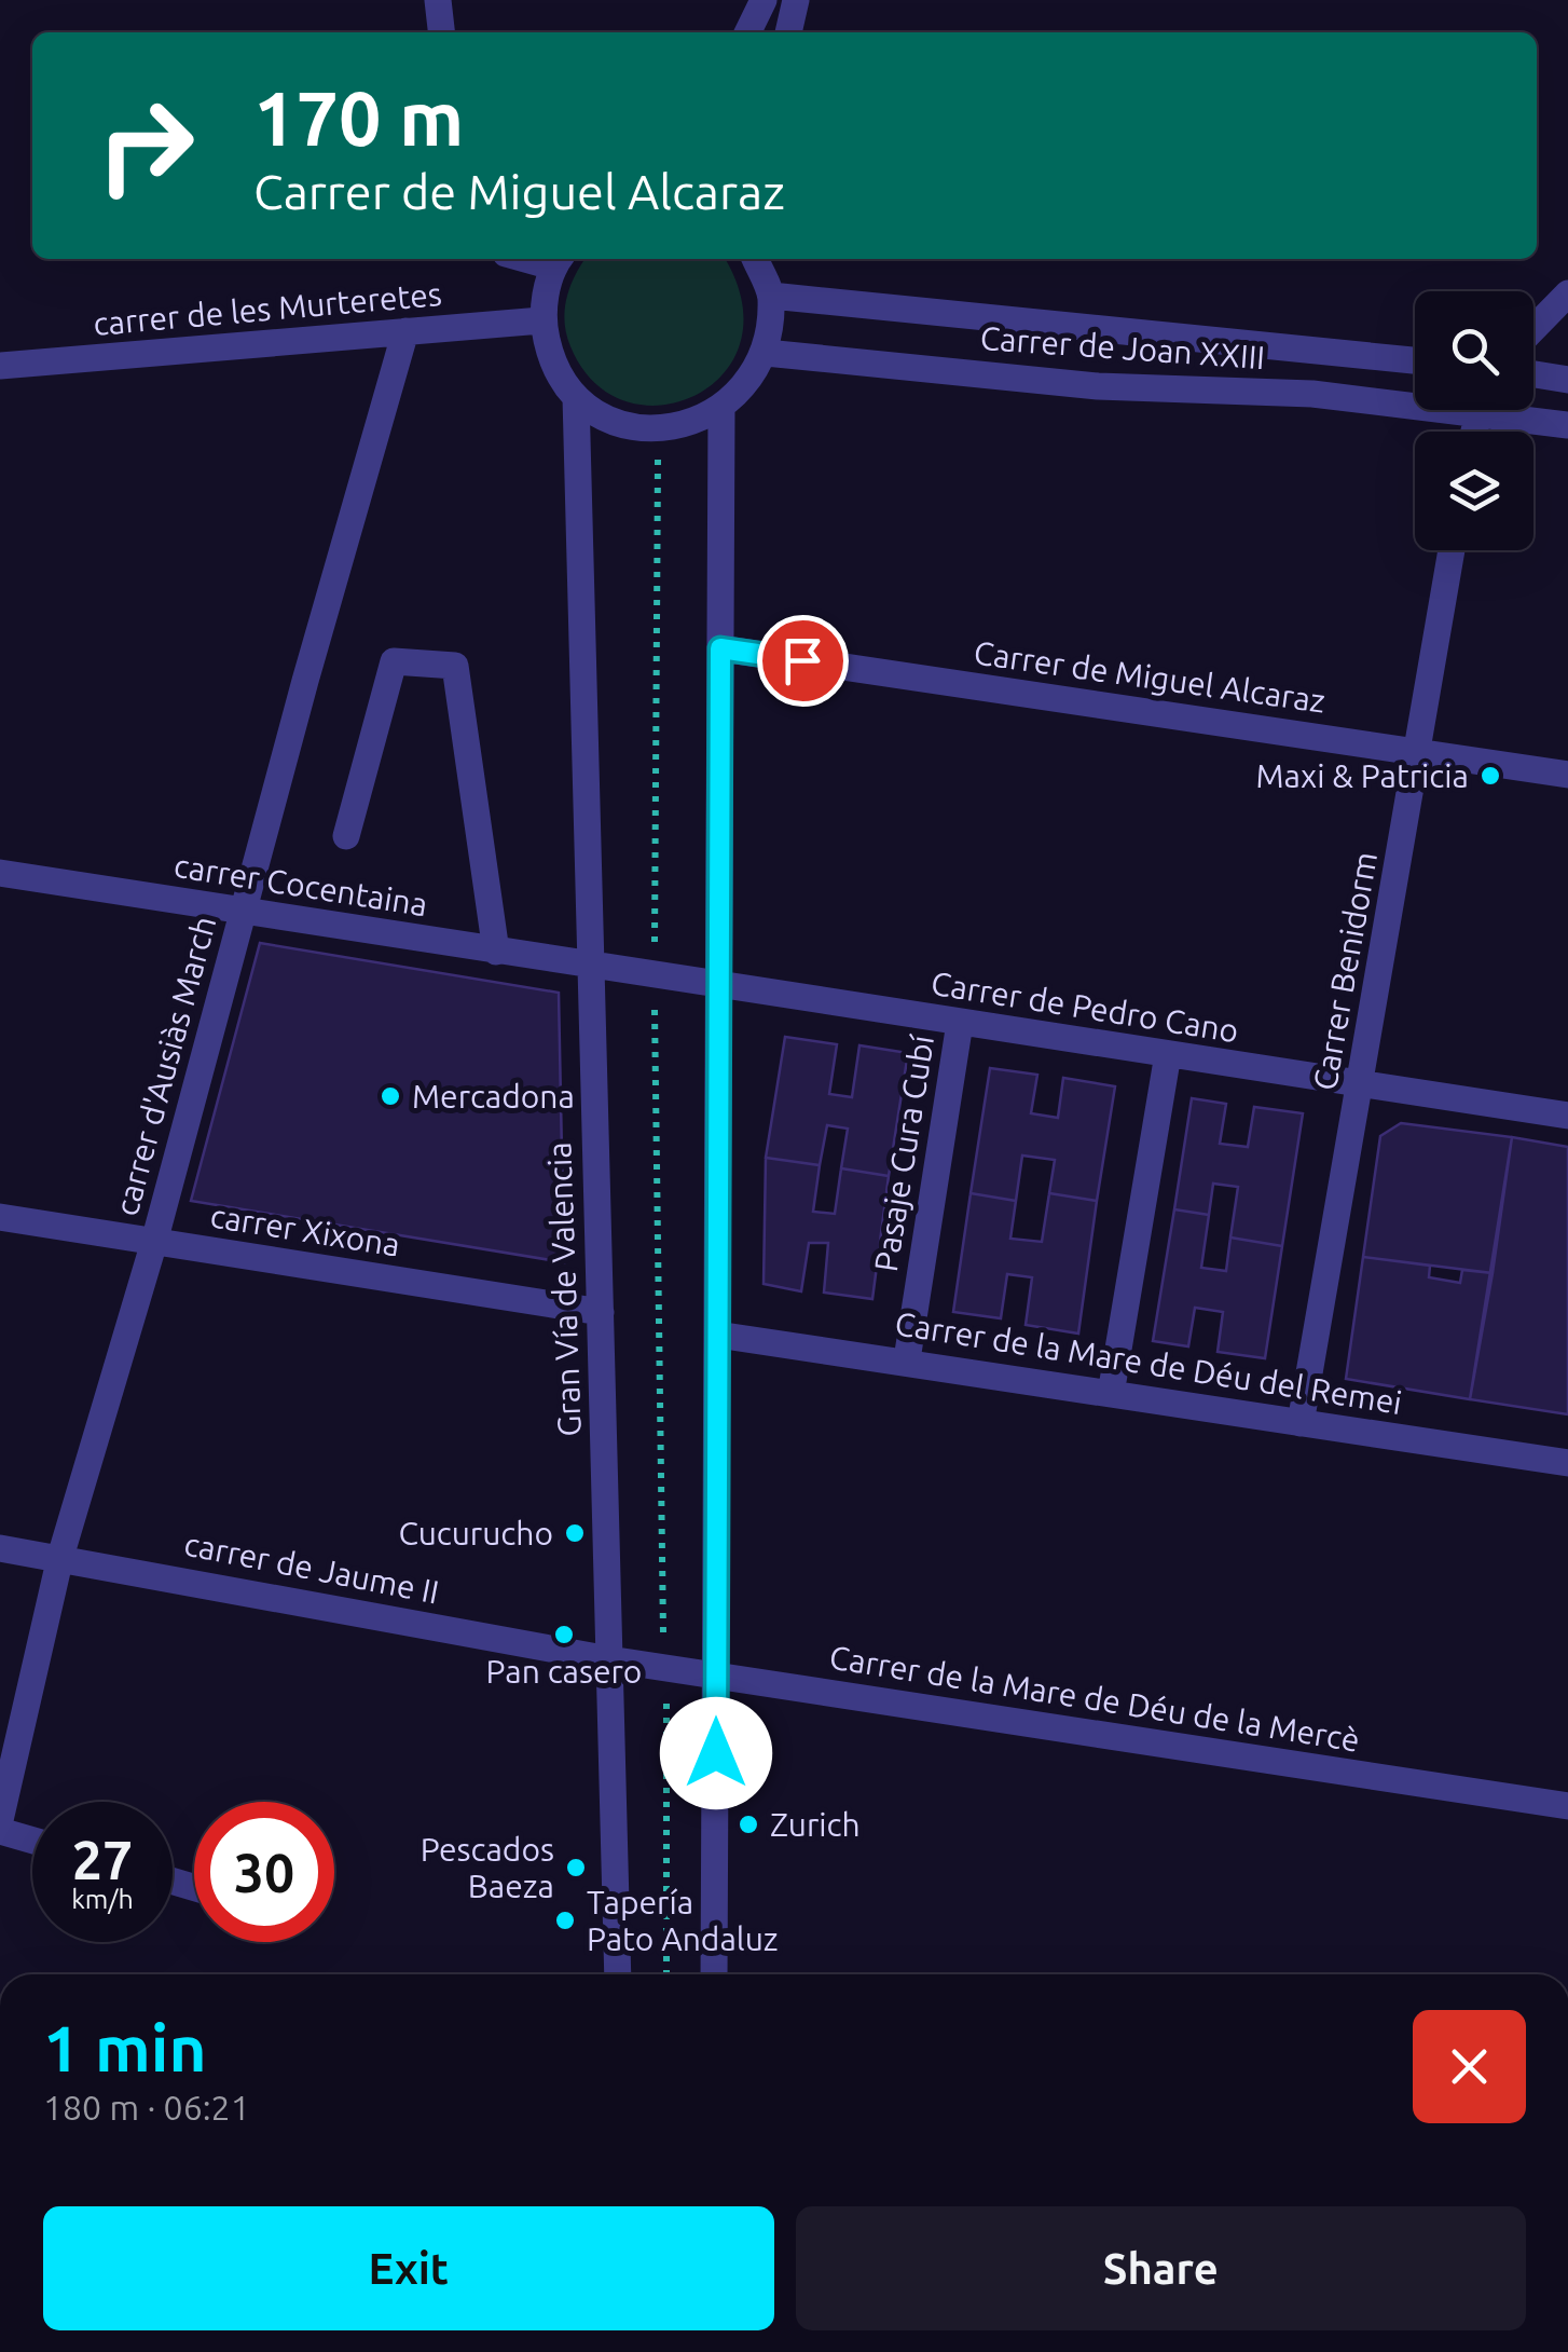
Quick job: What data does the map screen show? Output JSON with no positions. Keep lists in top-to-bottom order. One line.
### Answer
{"streets":{"street":["carrer de les Murteretes","Carrer de Joan XXIII","Carrer de Miguel Alcaraz","carrer Cocentaina","Carrer Benidorm","Carrer de Pedro Cano","carrer d'Ausiàs March","Pasaje Cura Cubí","carrer Xixona","Gran Vía de Valencia","Carrer de la Mare de Déu del Remei","carrer de Jaume II","Carrer de la Mare de Déu de la Mercè"]},"crossings":[["carrer de les Murteretes","carrer d'Ausiàs March"],["Carrer de Miguel Alcaraz","Carrer Benidorm"],["carrer Cocentaina","Carrer de Pedro Cano"],["carrer Cocentaina","carrer d'Ausiàs March"],["carrer Cocentaina","Gran Vía de Valencia"],["Carrer Benidorm","Carrer de Pedro Cano"],["Carrer Benidorm","Carrer de la Mare de Déu del Remei"],["Carrer de Pedro Cano","Pasaje Cura Cubí"],["Carrer de Pedro Cano","Gran Vía de Valencia"],["carrer d'Ausiàs March","carrer Xixona"],["carrer d'Ausiàs March","carrer de Jaume II"],["Pasaje Cura Cubí","Carrer de la Mare de Déu del Remei"],["carrer Xixona","Gran Vía de Valencia"],["Gran Vía de Valencia","carrer de Jaume II"],["Gran Vía de Valencia","Carrer de la Mare de Déu de la Mercè"],["carrer de Jaume II","Carrer de la Mare de Déu de la Mercè"]],"places":["Maxi & Patricia","Mercadona","Cucurucho","Pan casero","Zurich","Pescados Baeza","Tapería Pato Andaluz"],"page":{"turn":["170 m","Carrer de Miguel Alcaraz"],"speed":"27 km/h","limit":"30","heading":["1 min","180 m · 06:21"],"buttons":["Exit","Share"]}}
